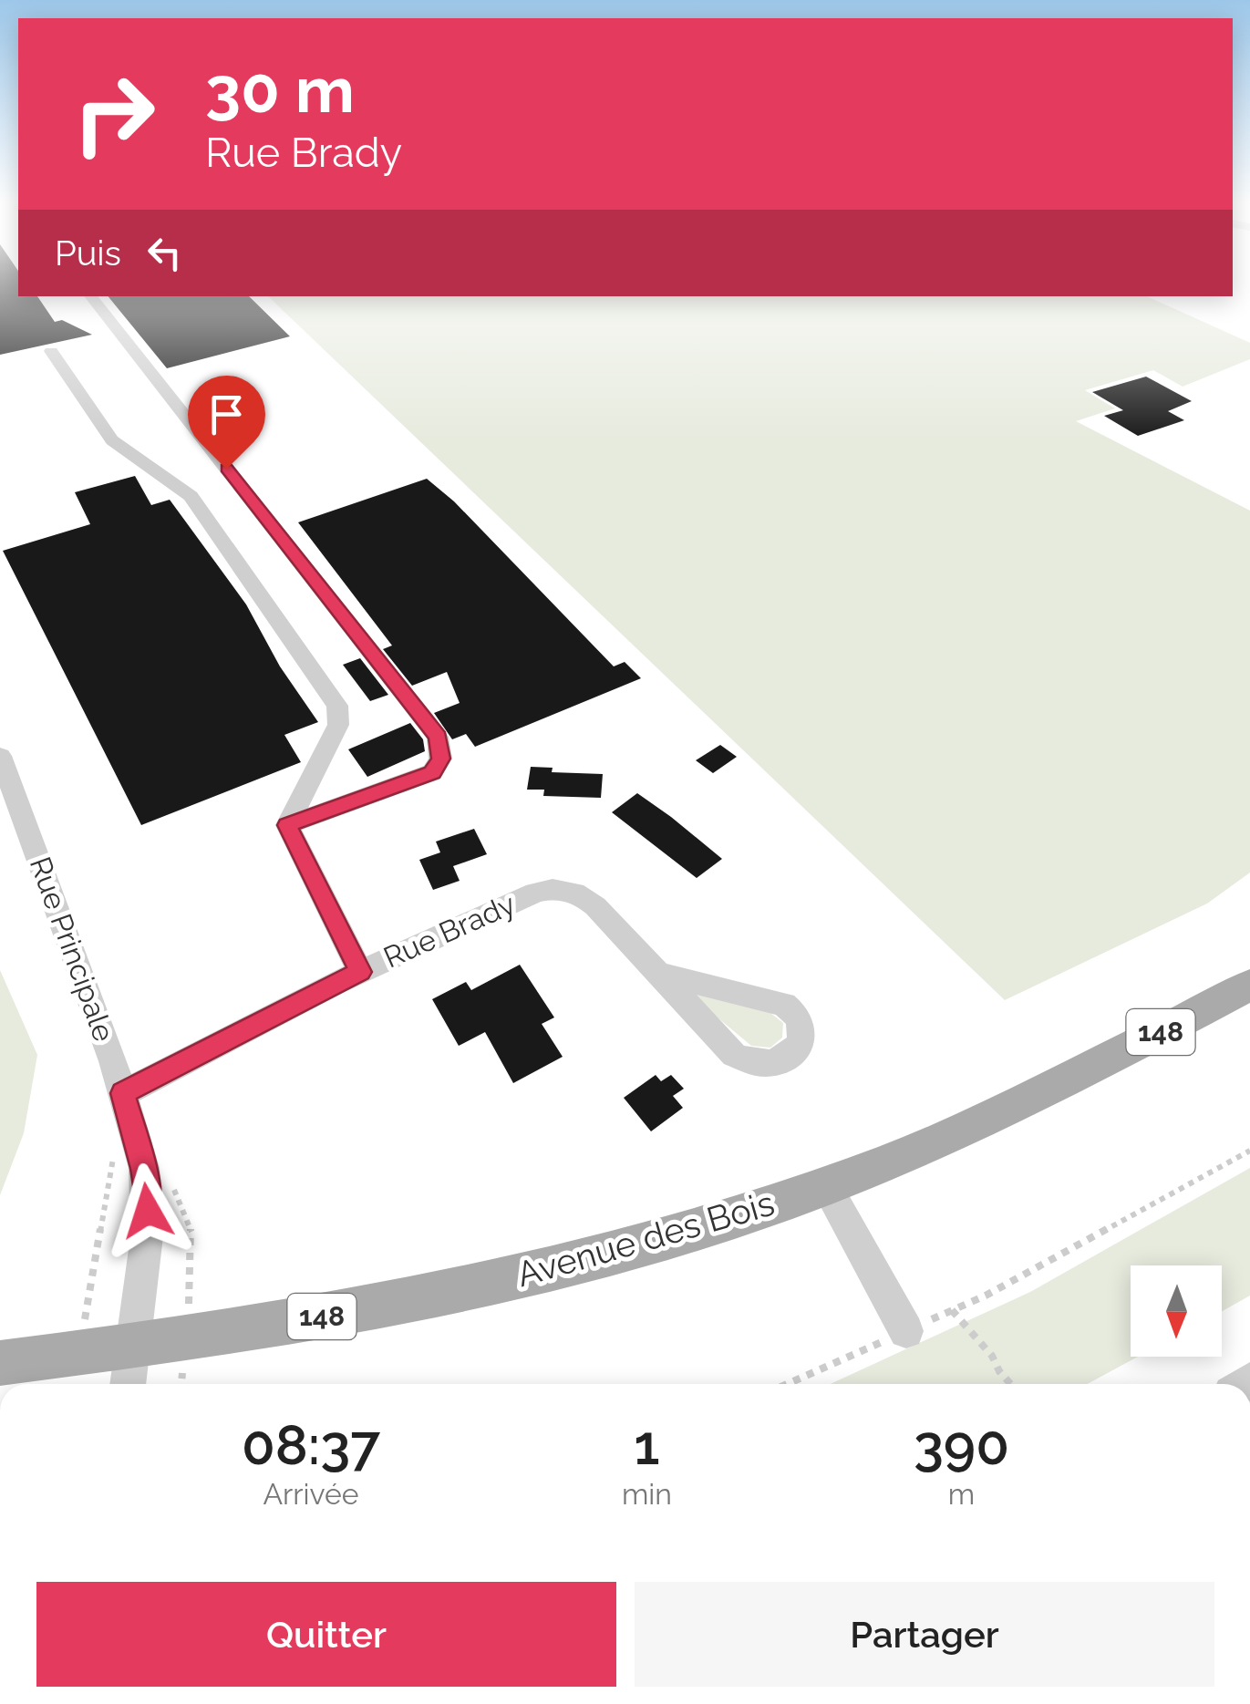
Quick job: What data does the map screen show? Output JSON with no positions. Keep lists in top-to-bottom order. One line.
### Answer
{"streets":{"main road":["148","Avenue des Bois"],"street":["Rue Brady","Rue Principale"]},"crossings":[["Rue Brady","Rue Principale"],["Rue Principale","Avenue des Bois"]],"north":"bottom","page":{"turn":["30 m","Rue Brady"],"then":"Puis","eta":["08:37","Arrivée","1","min","390","m"],"buttons":["Quitter","Partager"]}}
